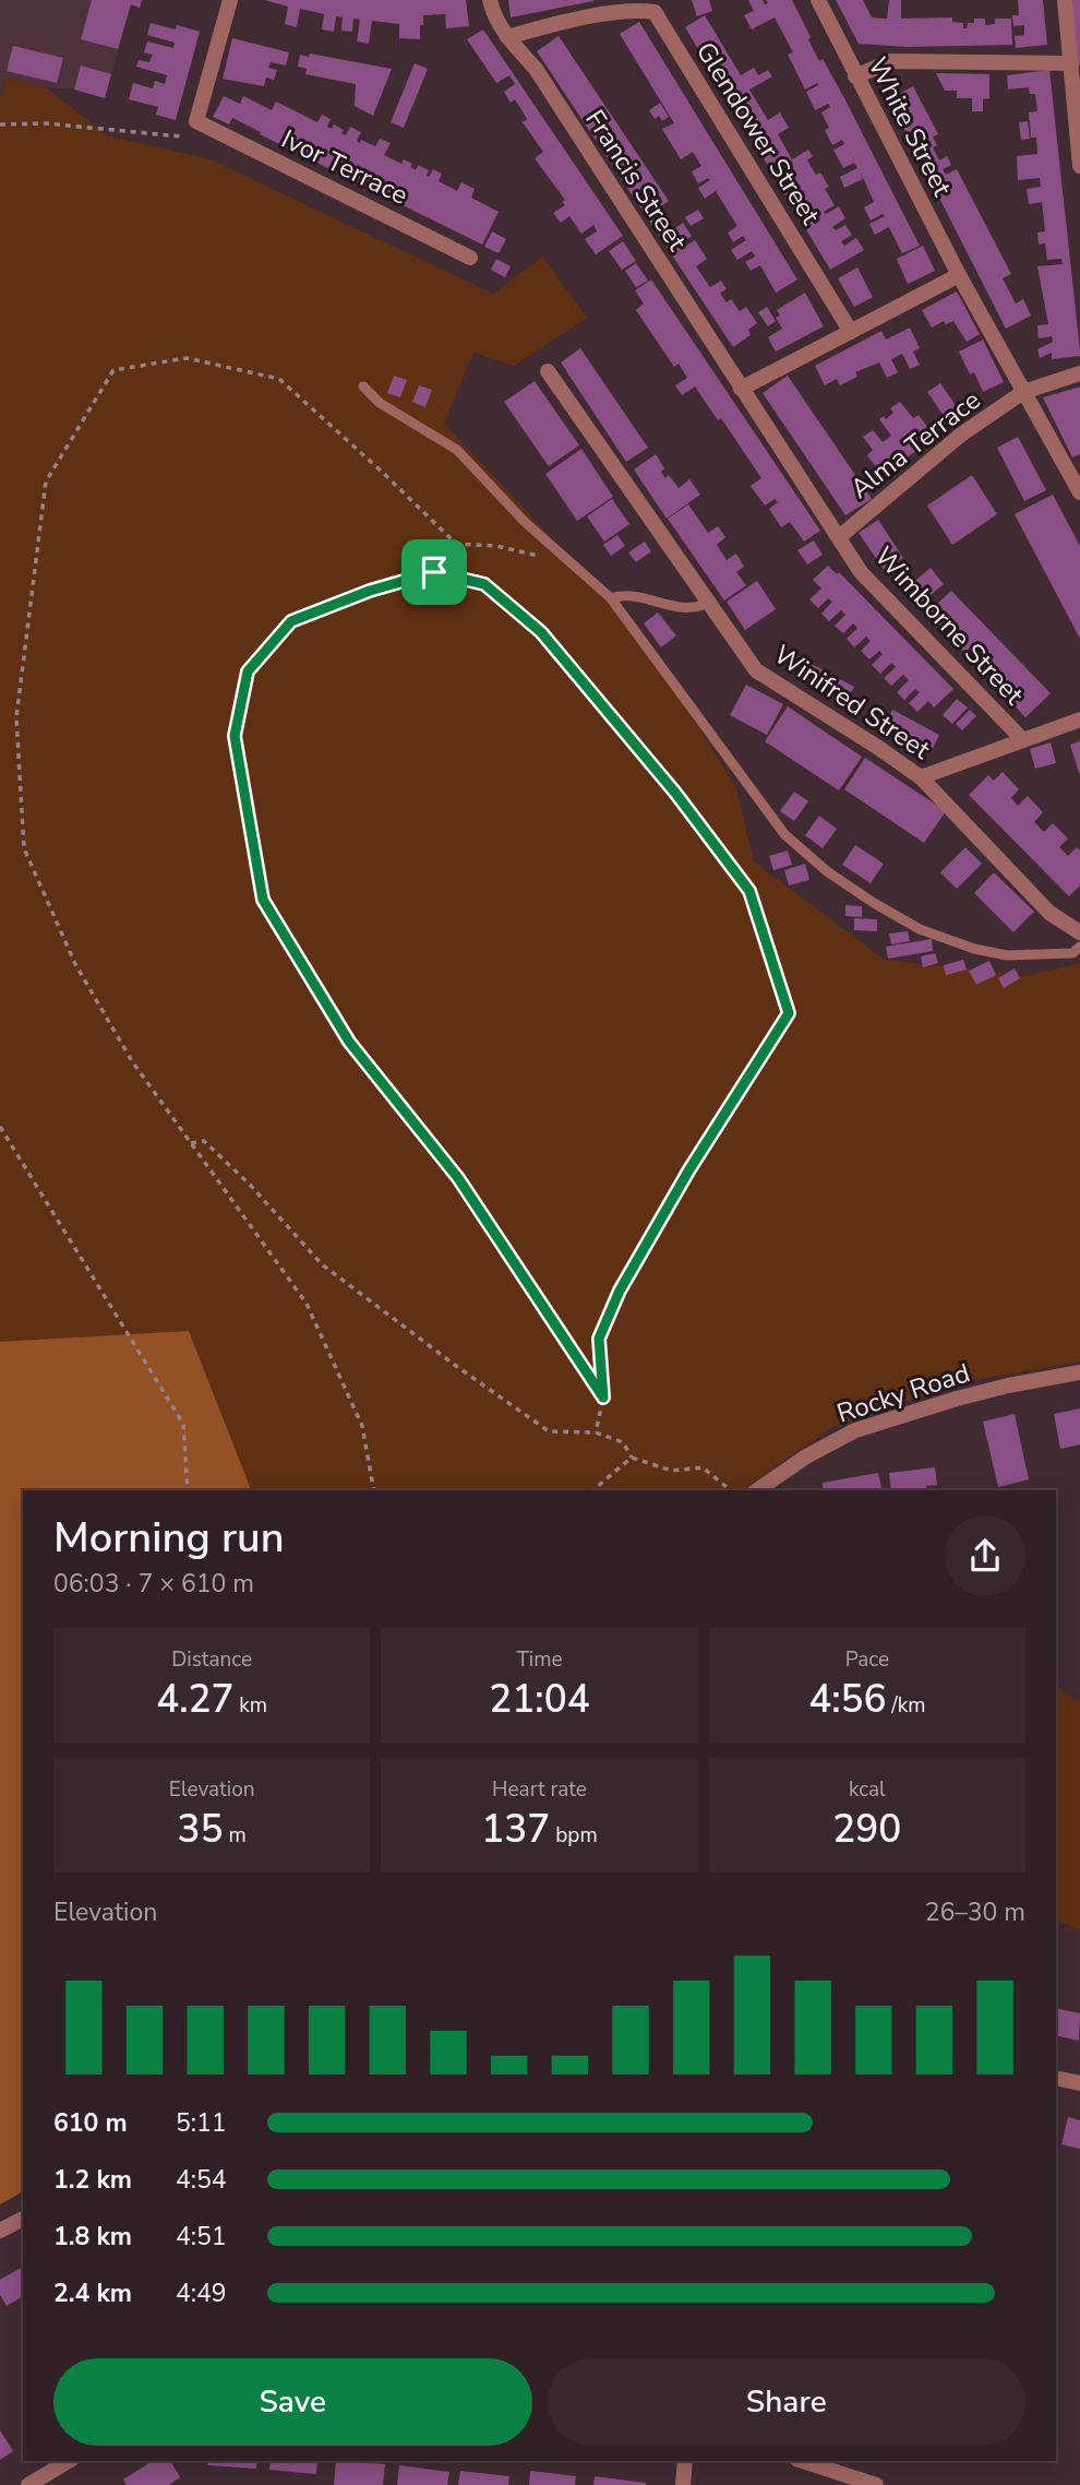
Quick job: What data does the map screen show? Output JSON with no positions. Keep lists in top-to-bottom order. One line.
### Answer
{"streets":{"street":["White Street","Glendower Street","Ivor Terrace","Francis Street","Alma Terrace","Wimborne Street","Winifred Street","Rocky Road"]},"crossings":[["White Street","Alma Terrace"],["Glendower Street","Francis Street"],["Francis Street","Wimborne Street"],["Alma Terrace","Wimborne Street"]],"page":{"heading":["Morning run","06:03 · 7 × 610 m"],"stats":[["Distance","4.27 km"],["Time","21:04"],["Pace","4:56 /km"],["Elevation","35 m"],["Heart rate","137 bpm"],["kcal","290"]],"chart":["Elevation","26–30 m"],"list":[{"name":"610 m","note":"5:11"},{"name":"1.2 km","note":"4:54"},{"name":"1.8 km","note":"4:51"},{"name":"2.4 km","note":"4:49"}],"buttons":["Save","Share"]}}
